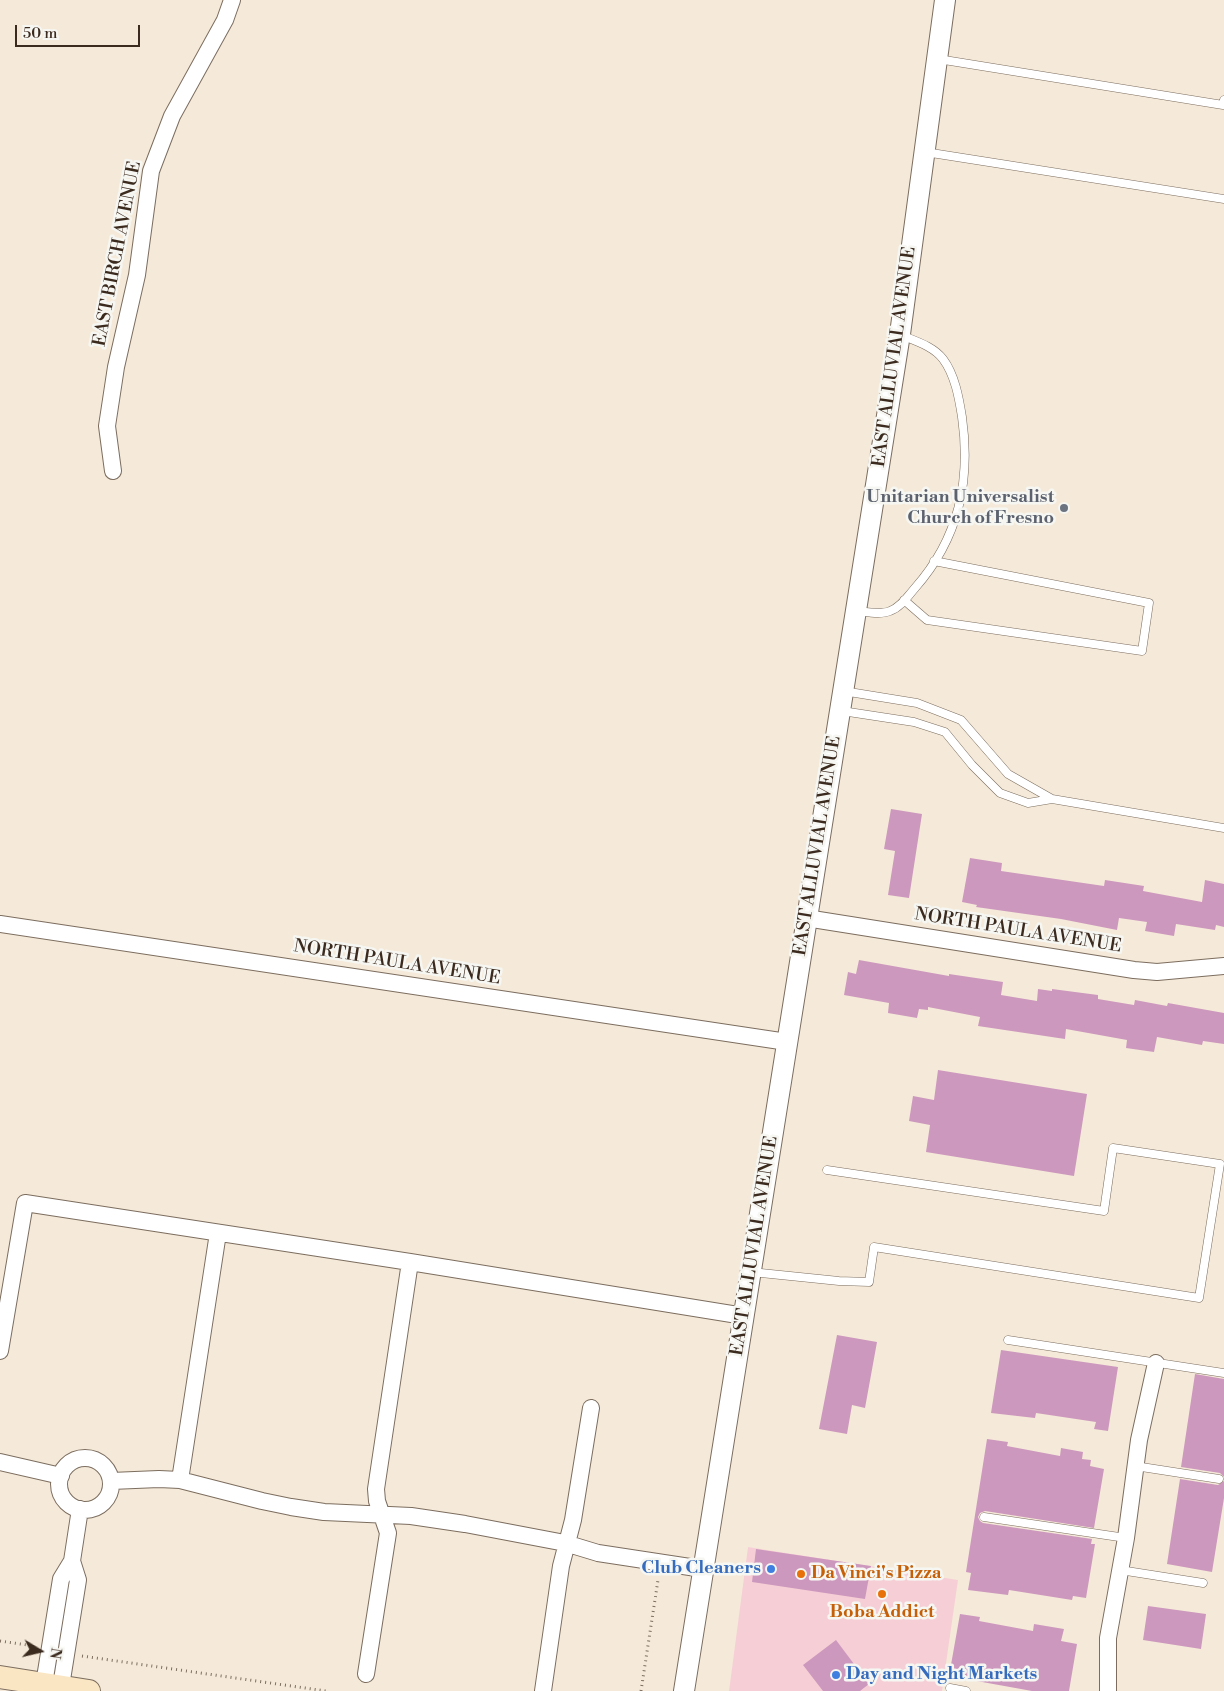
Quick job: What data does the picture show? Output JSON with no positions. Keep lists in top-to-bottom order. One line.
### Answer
{"streets":{"street":["EAST BIRCH AVENUE","EAST ALLUVIAL AVENUE","NORTH PAULA AVENUE"]},"crossings":[["EAST ALLUVIAL AVENUE","NORTH PAULA AVENUE"]],"places":["Unitarian Universalist Church of Fresno","Club Cleaners","Da Vinci's Pizza","Boba Addict","Day and Night Markets"],"scale_bar":"50 m","north":"right"}
